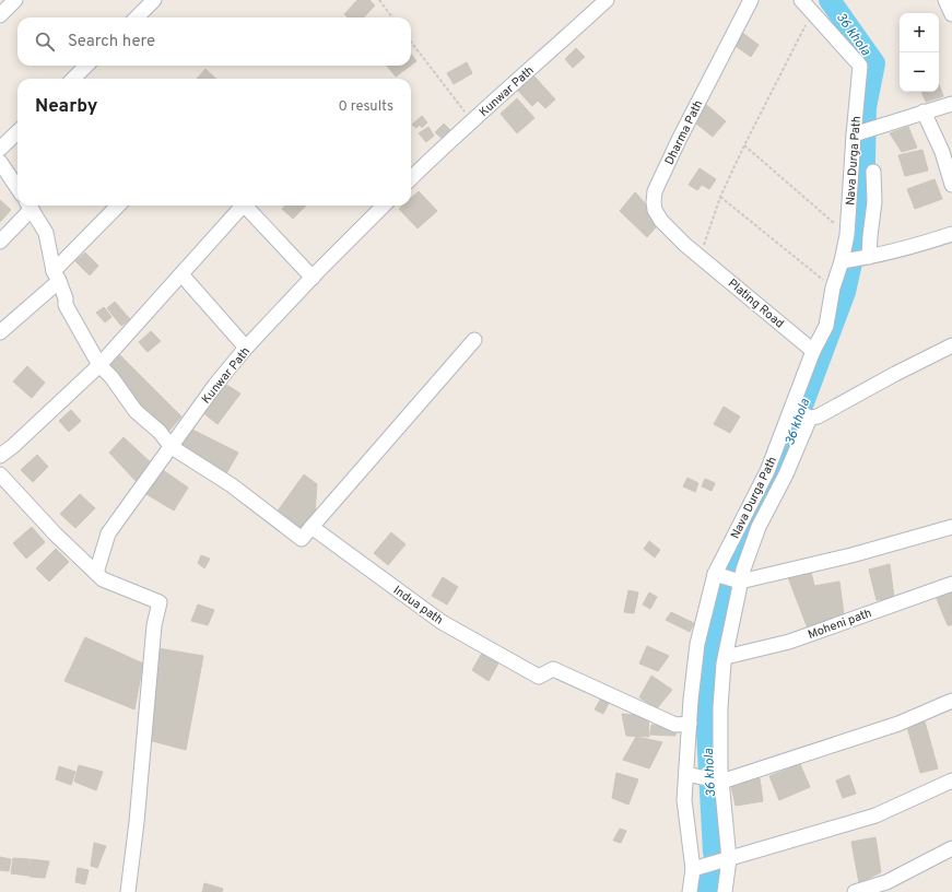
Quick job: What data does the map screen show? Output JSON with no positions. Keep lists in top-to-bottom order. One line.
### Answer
{"streets":{"street":["Kunwar Path","Dharma Path","Nava Durga Path","Plating Road","Indua path","Moheni path"]},"crossings":[["Dharma Path","Plating Road"],["Nava Durga Path","Plating Road"],["Nava Durga Path","Indua path"]],"water":["36 khola"],"page":{"map_buttons":["+","−"],"search":"Search here","heading":["Nearby","0 results"]}}
